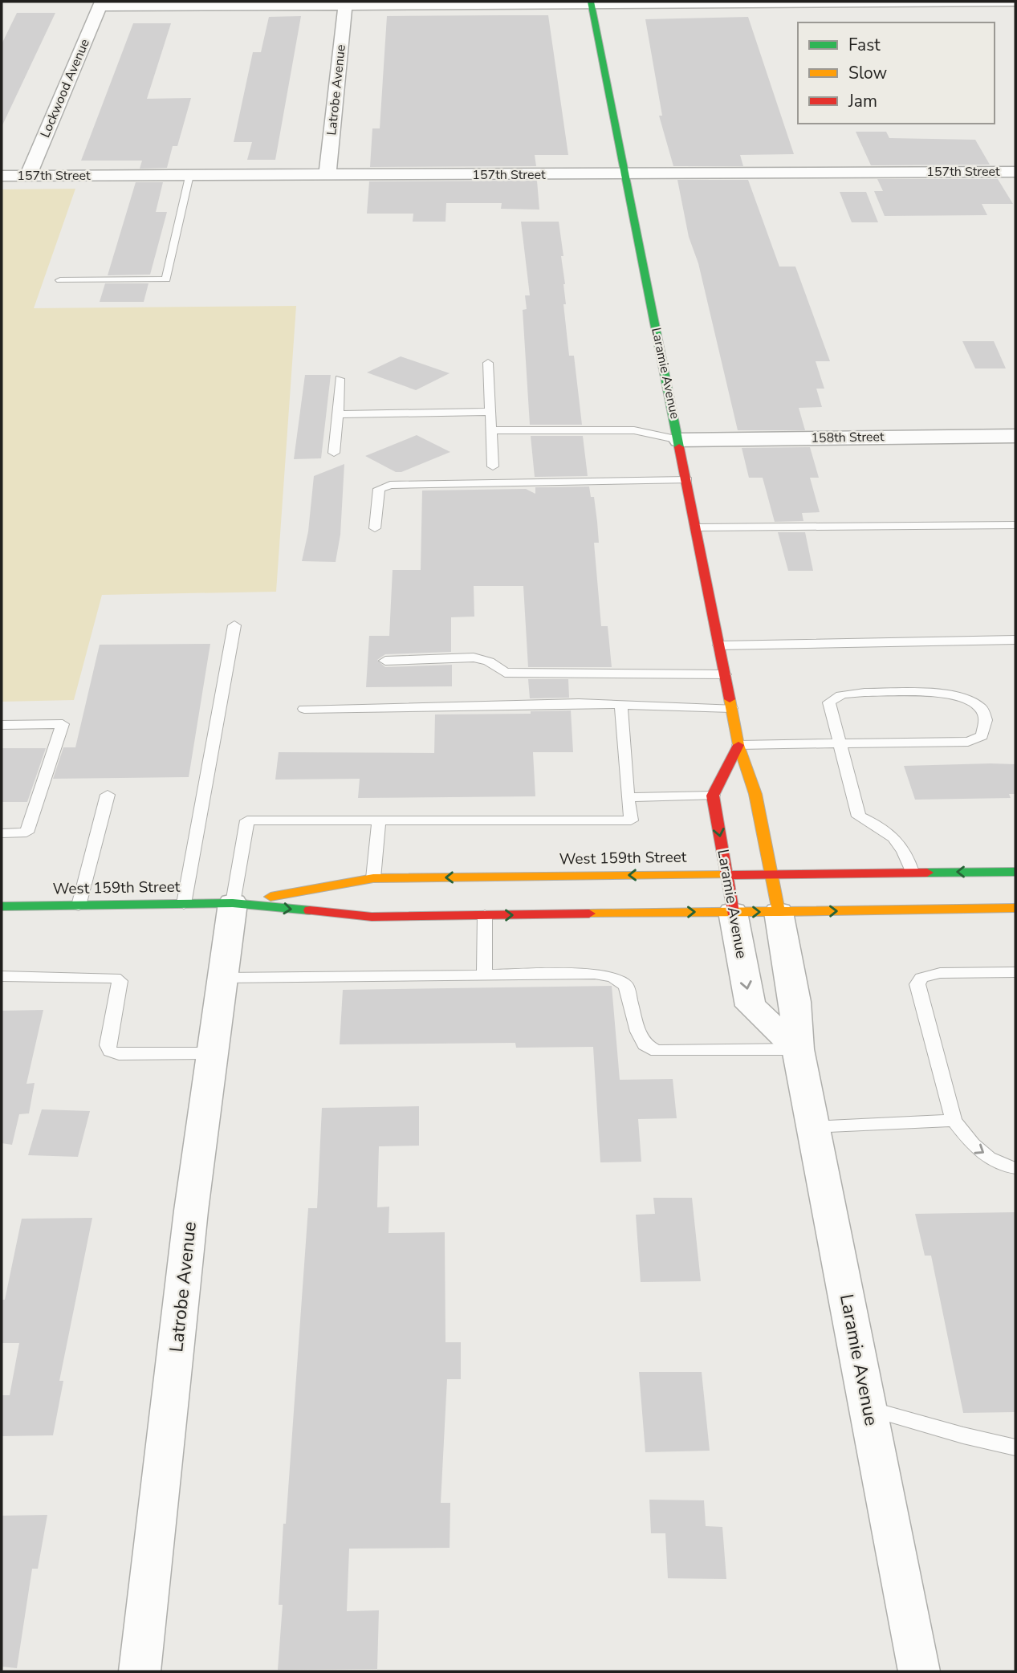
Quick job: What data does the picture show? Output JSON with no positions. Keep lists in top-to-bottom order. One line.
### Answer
{"streets":{"street":["Lockwood Avenue","Latrobe Avenue","157th Street","Laramie Avenue","158th Street","West 159th Street"]},"crossings":[["Lockwood Avenue","157th Street"],["Latrobe Avenue","157th Street"],["Latrobe Avenue","West 159th Street"],["157th Street","Laramie Avenue"],["Laramie Avenue","158th Street"],["Laramie Avenue","West 159th Street"]],"legend":["Fast","Slow","Jam"]}
